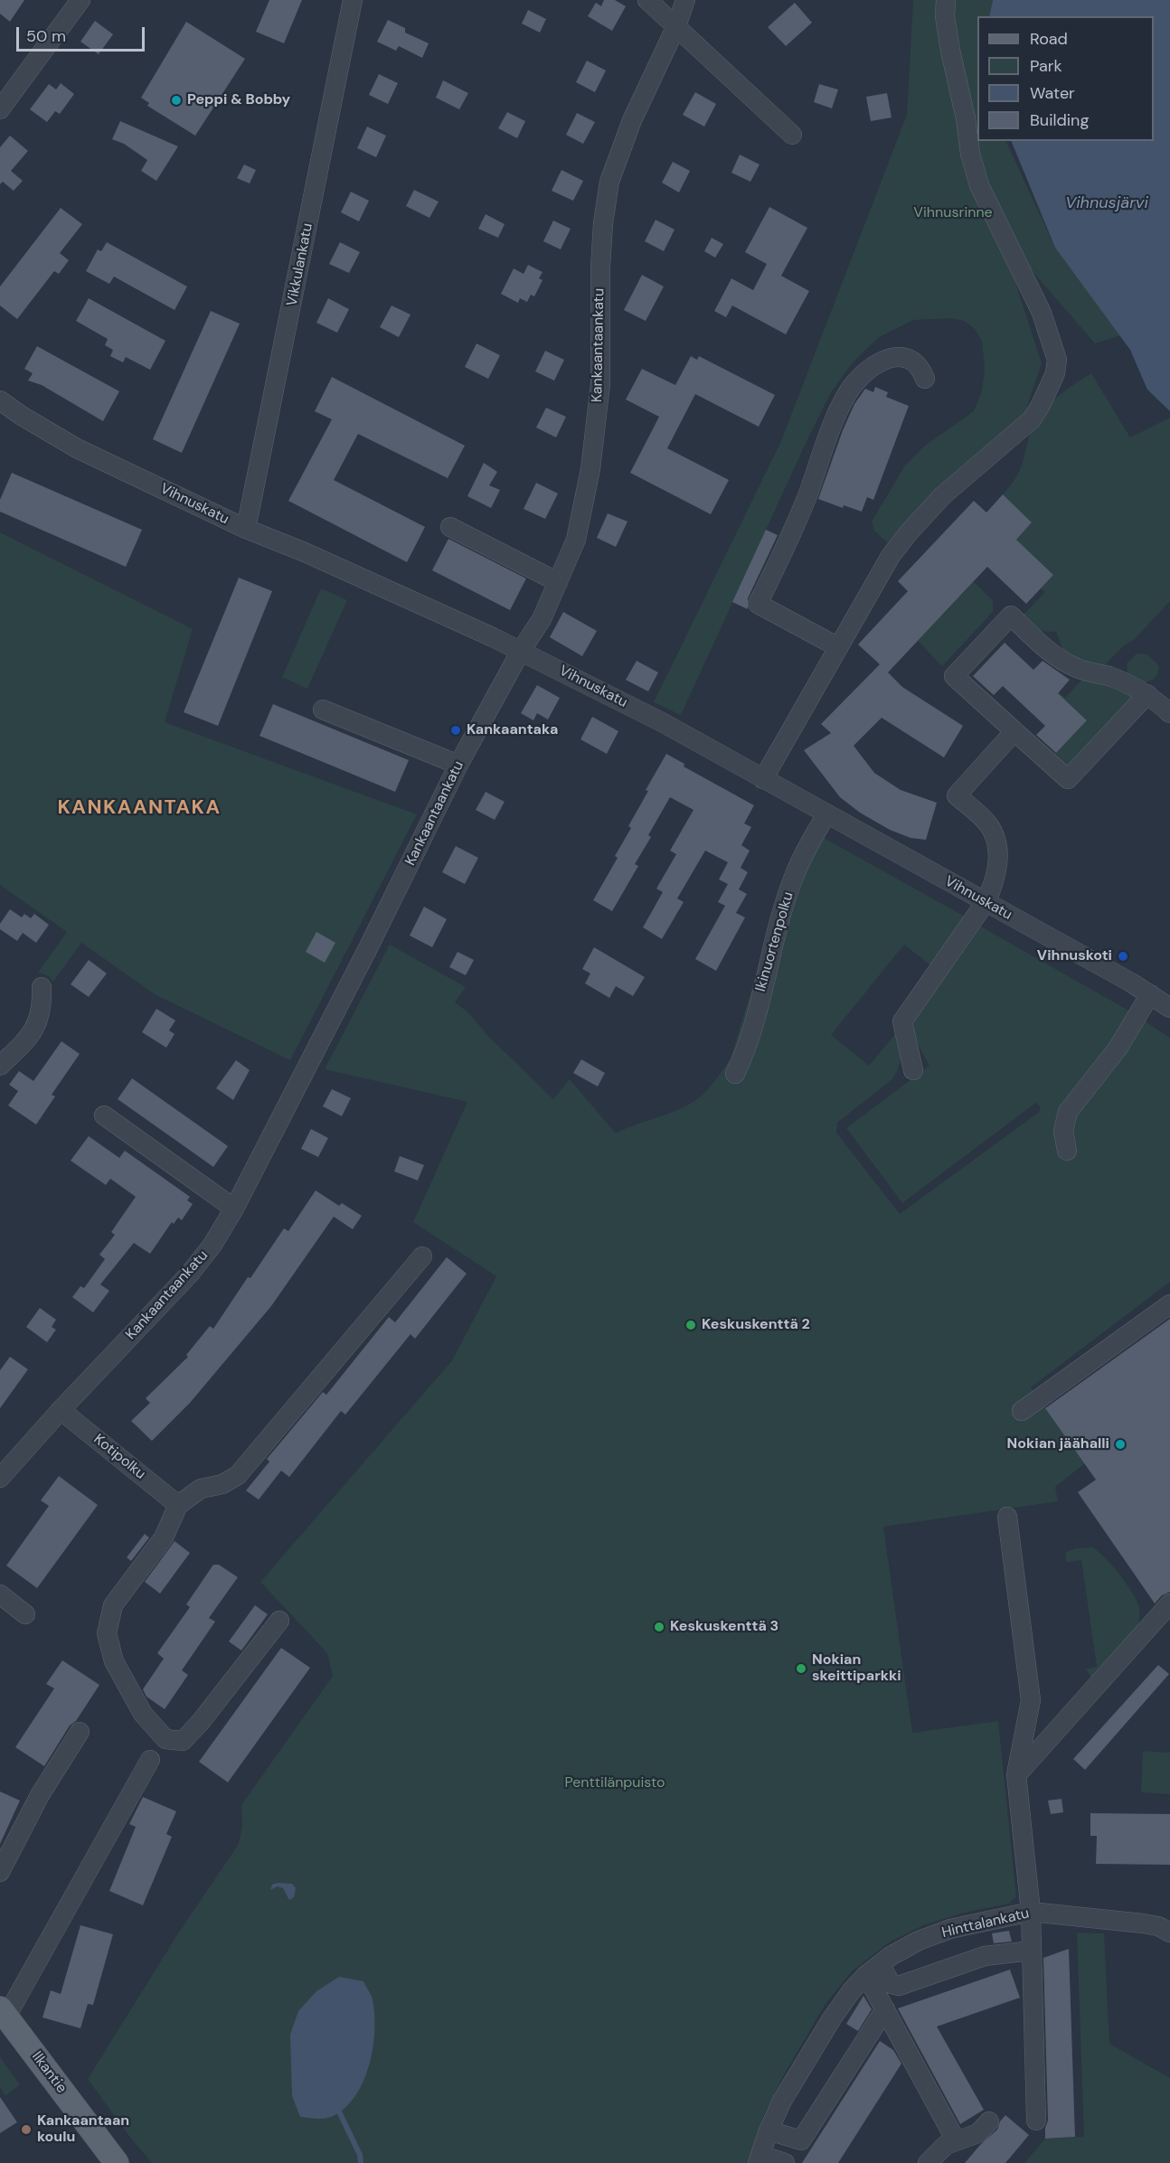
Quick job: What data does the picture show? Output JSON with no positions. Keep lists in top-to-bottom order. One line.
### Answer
{"streets":{"main road":["Ilkantie"],"street":["Vikkulankatu","Kankaantaankatu","Vihnuskatu","Ikinuortenpolku","Kotipolku","Hinttalankatu"]},"crossings":[["Vikkulankatu","Vihnuskatu"],["Kankaantaankatu","Vihnuskatu"],["Kankaantaankatu","Kotipolku"],["Vihnuskatu","Ikinuortenpolku"]],"districts":["KANKAANTAKA"],"water":["Vihnusjärvi"],"parks":["Vihnusrinne","Penttilänpuisto"],"places":["Peppi & Bobby","Kankaantaka","Vihnuskoti","Keskuskenttä 2","Nokian jäähalli","Keskuskenttä 3","Nokian skeittiparkki","Kankaantaan koulu"],"legend":["Road","Park","Water","Building"],"scale_bar":"50 m"}
